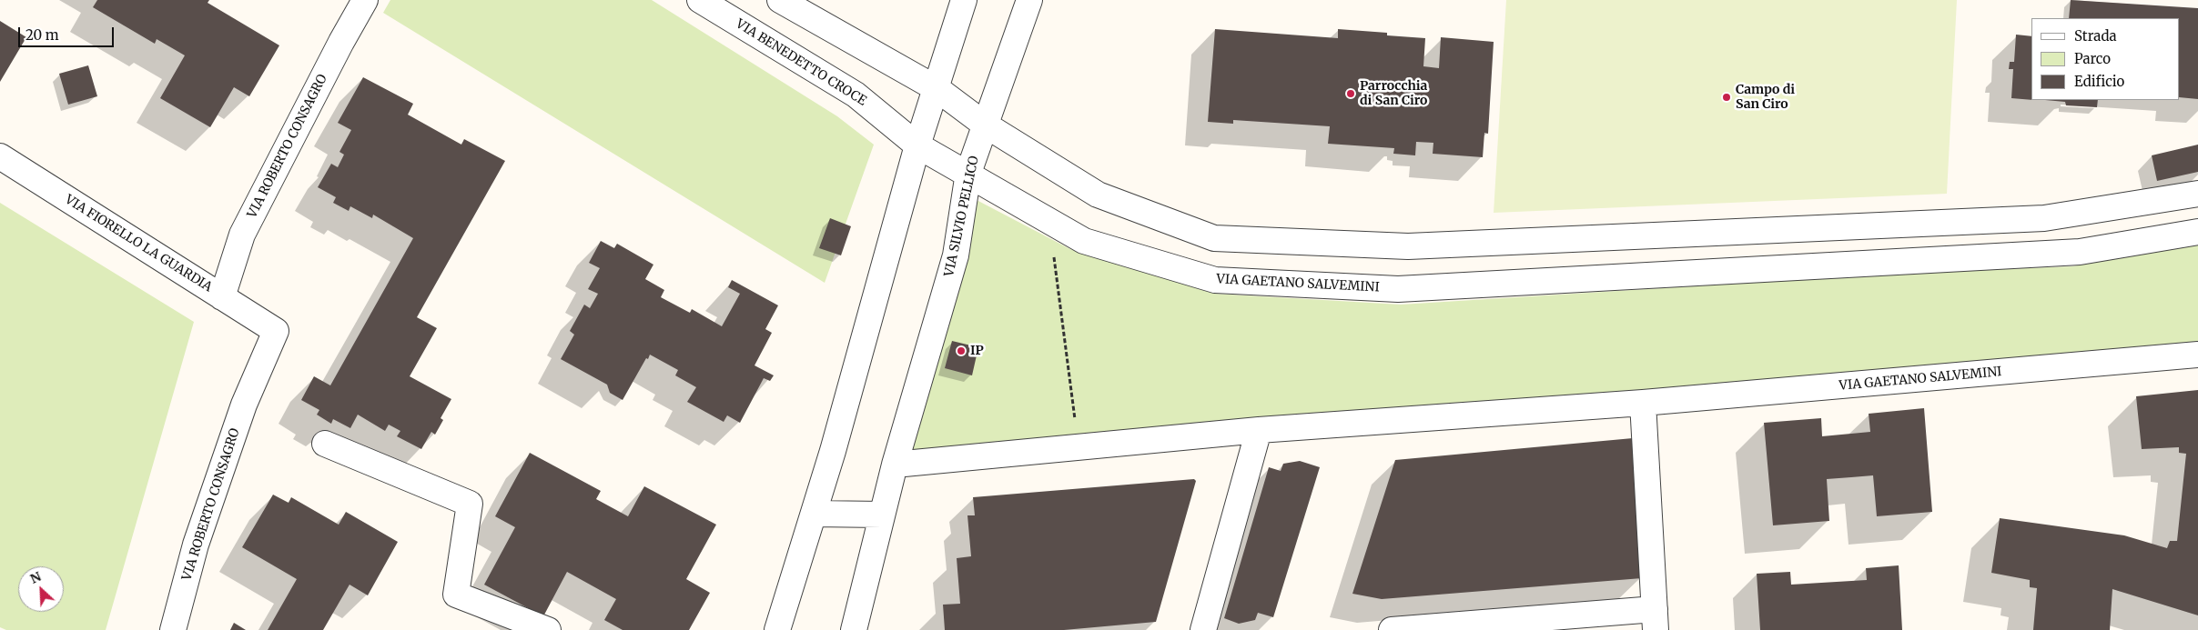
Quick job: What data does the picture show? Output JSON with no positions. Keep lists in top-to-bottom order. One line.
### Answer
{"streets":{"street":["VIA BENEDETTO CROCE","VIA ROBERTO CONSAGRO","VIA SILVIO PELLICO","VIA FIORELLO LA GUARDIA","VIA GAETANO SALVEMINI"]},"crossings":[["VIA BENEDETTO CROCE","VIA SILVIO PELLICO"],["VIA BENEDETTO CROCE","VIA GAETANO SALVEMINI"],["VIA ROBERTO CONSAGRO","VIA FIORELLO LA GUARDIA"],["VIA SILVIO PELLICO","VIA GAETANO SALVEMINI"]],"places":["Parrocchia di San Ciro","Campo di San Ciro","IP"],"legend":["Strada","Parco","Edificio"],"scale_bar":"20 m","north":"top left"}
